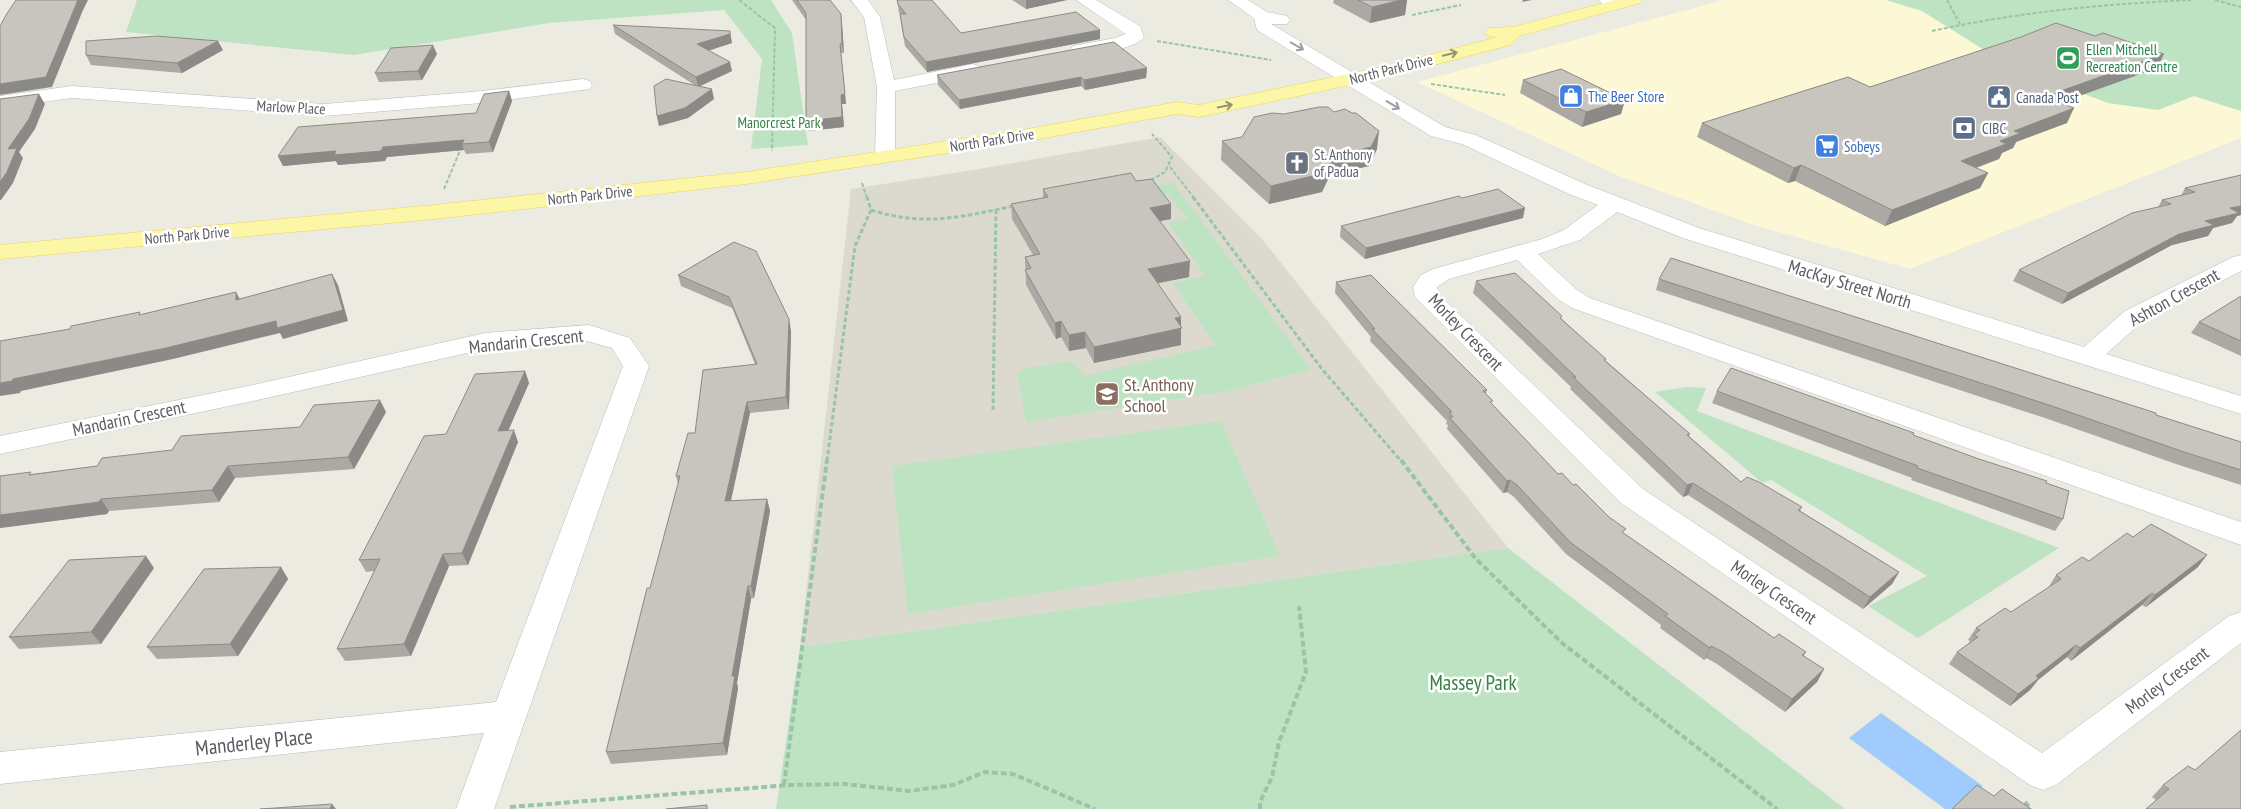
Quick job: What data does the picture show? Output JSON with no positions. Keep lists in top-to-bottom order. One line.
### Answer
{"streets":{"main road":["North Park Drive"],"street":["Marlow Place","MacKay Street North","Ashton Crescent","Morley Crescent","Mandarin Crescent","Manderley Place"]},"crossings":[["North Park Drive","MacKay Street North"],["MacKay Street North","Ashton Crescent"],["MacKay Street North","Morley Crescent"],["Mandarin Crescent","Manderley Place"]],"parks":["Manorcrest Park","Massey Park"],"places":{"sports":["Ellen Mitchell Recreation Centre"],"shop":["The Beer Store"],"public building":["Canada Post"],"bank":["CIBC"],"supermarket":["Sobeys"],"church":["St. Anthony of Padua"],"school or university":["St. Anthony School"]}}
